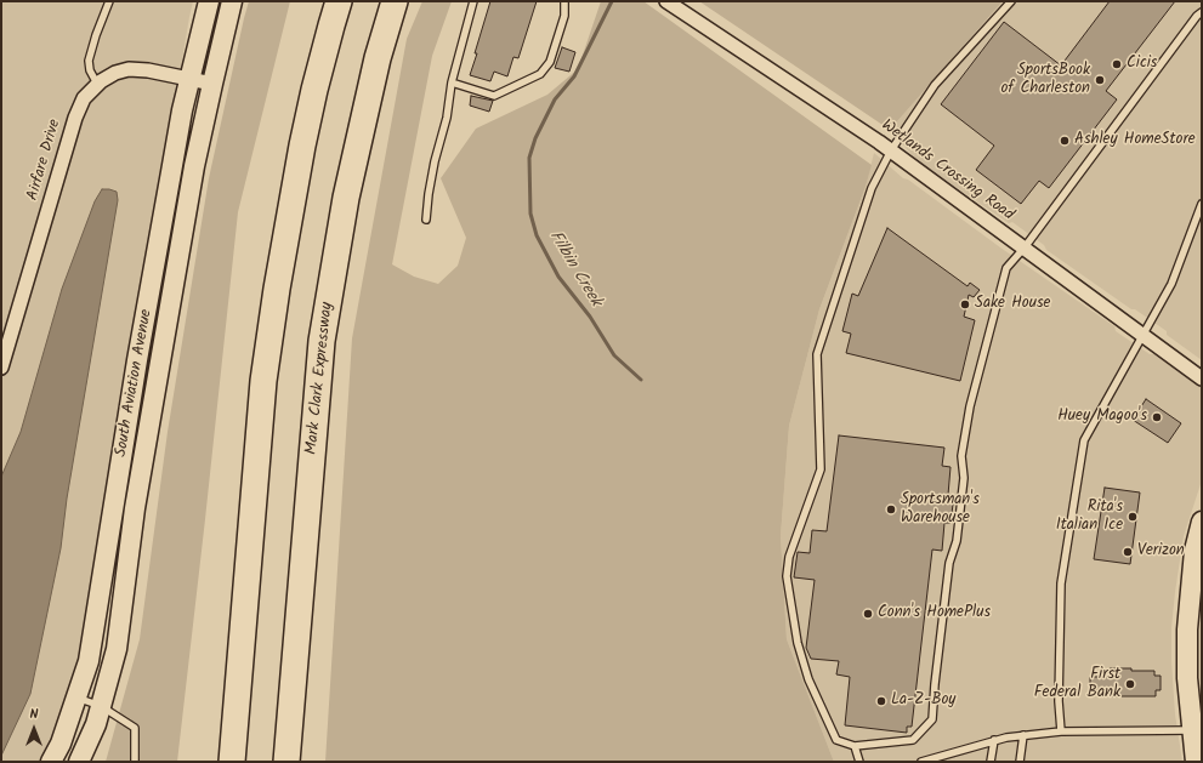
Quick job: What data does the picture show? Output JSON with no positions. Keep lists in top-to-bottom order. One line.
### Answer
{"streets":{"highway":["Mark Clark Expressway"],"street":["Airfare Drive","Wetlands Crossing Road","South Aviation Avenue"]},"crossings":[["Airfare Drive","South Aviation Avenue"]],"water":["Filbin Creek"],"places":["Cicis","SportsBook of Charleston","Ashley HomeStore","Sake House","Huey Magoo's","Sportsman's Warehouse","Rita's Italian Ice","Verizon","Conn's HomePlus","First Federal Bank","La-Z-Boy"],"north":"top"}
